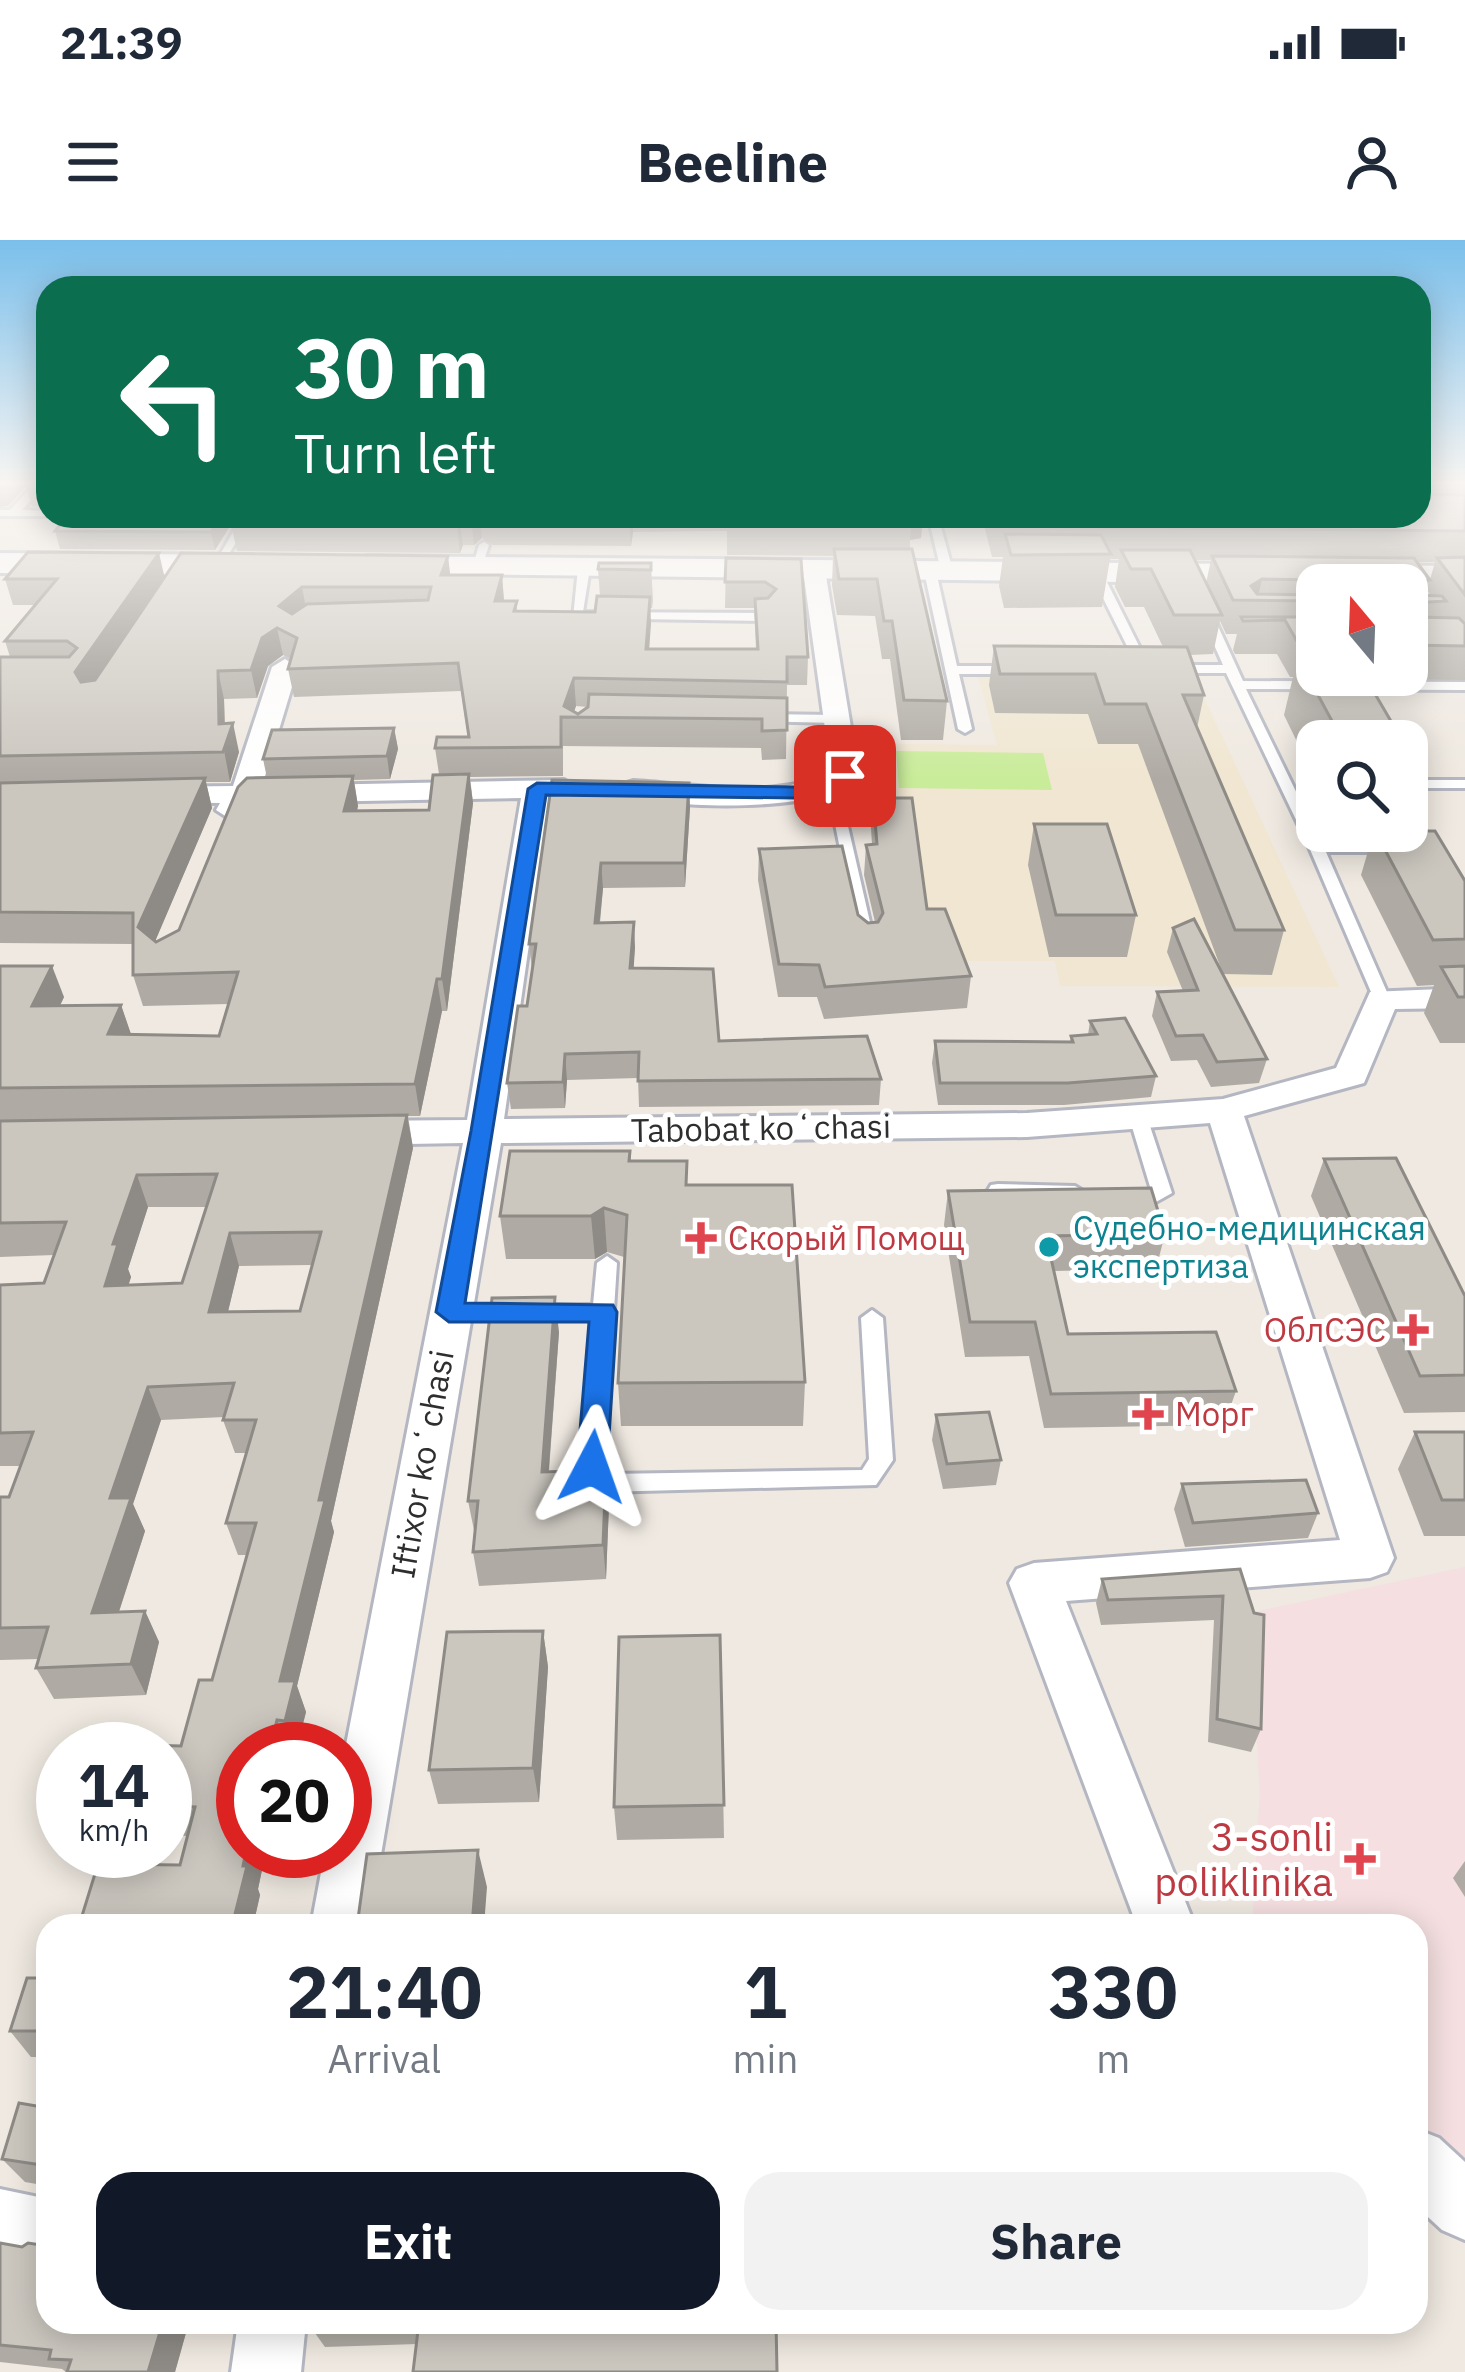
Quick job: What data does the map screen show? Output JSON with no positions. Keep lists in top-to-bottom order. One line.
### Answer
{"streets":{"street":["Tabobat koʻchasi","Iftixor koʻchasi"]},"crossings":[["Tabobat koʻchasi","Iftixor koʻchasi"]],"places":{"health":["Скорый Помощ","ОблСЭС","Морг","3-sonli poliklinika"],"other":["Судебно-медицинская экспертиза"]},"north":"top","page":{"status":"21:39","header":"Beeline","turn":["30 m","Turn left"],"speed":"14 km/h","limit":"20","eta":["21:40","Arrival","1","min","330","m"],"buttons":["Exit","Share"]}}
